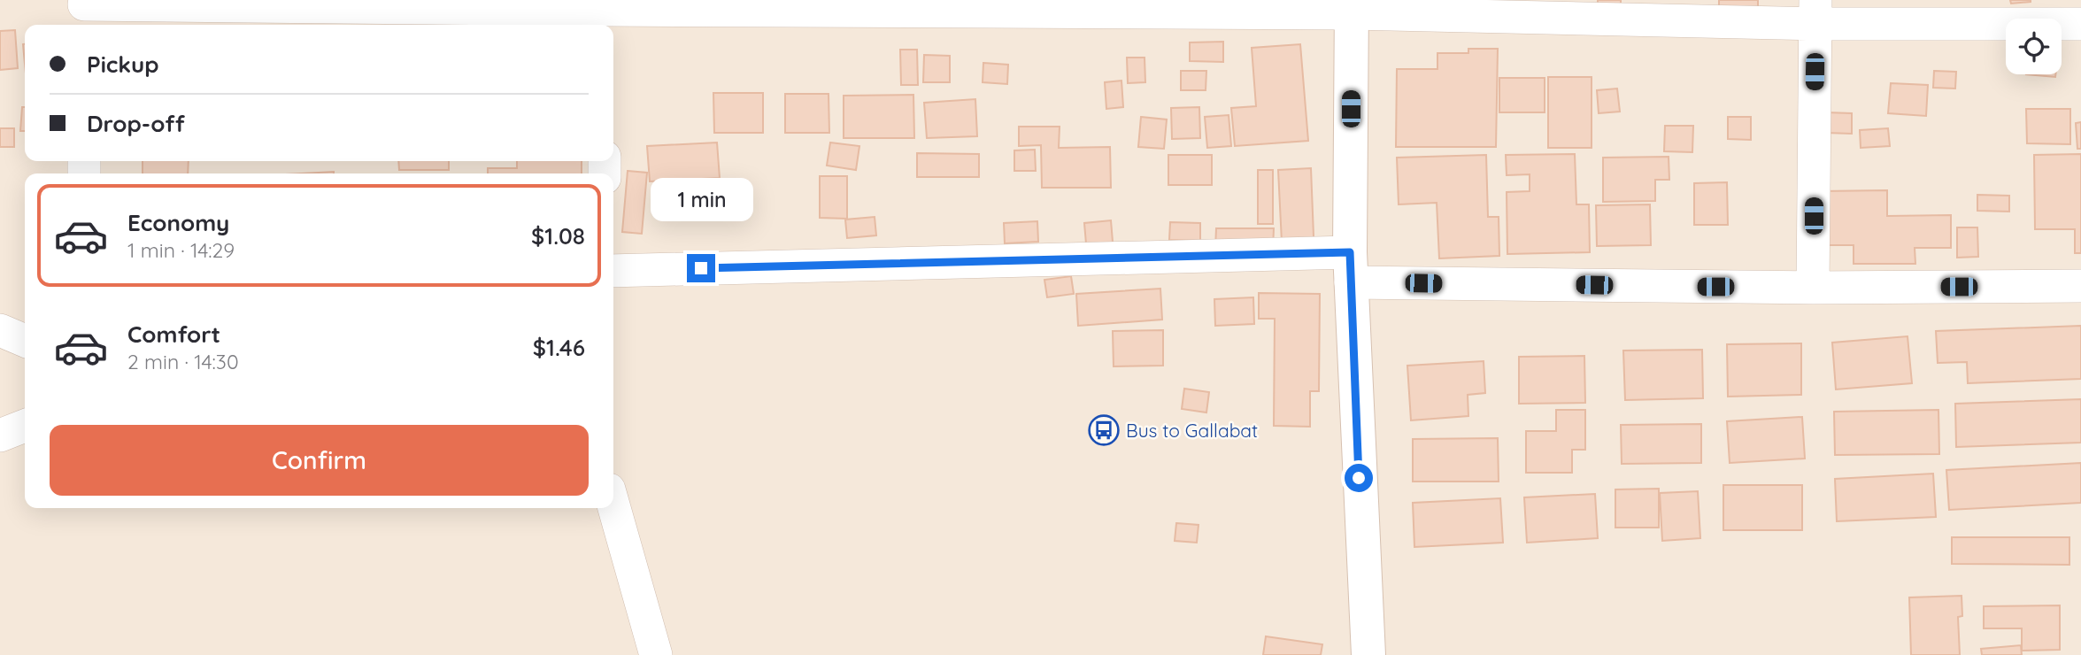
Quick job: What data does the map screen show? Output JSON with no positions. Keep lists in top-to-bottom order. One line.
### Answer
{"places":{"bus stop":["Bus to Gallabat"]},"page":{"banner":["Pickup","Drop-off"],"bubble":"1 min","list":[{"name":"Economy","note":"1 min · 14:29","value":"$1.08"},{"name":"Comfort","note":"2 min · 14:30","value":"$1.46"}],"buttons":"Confirm"}}
